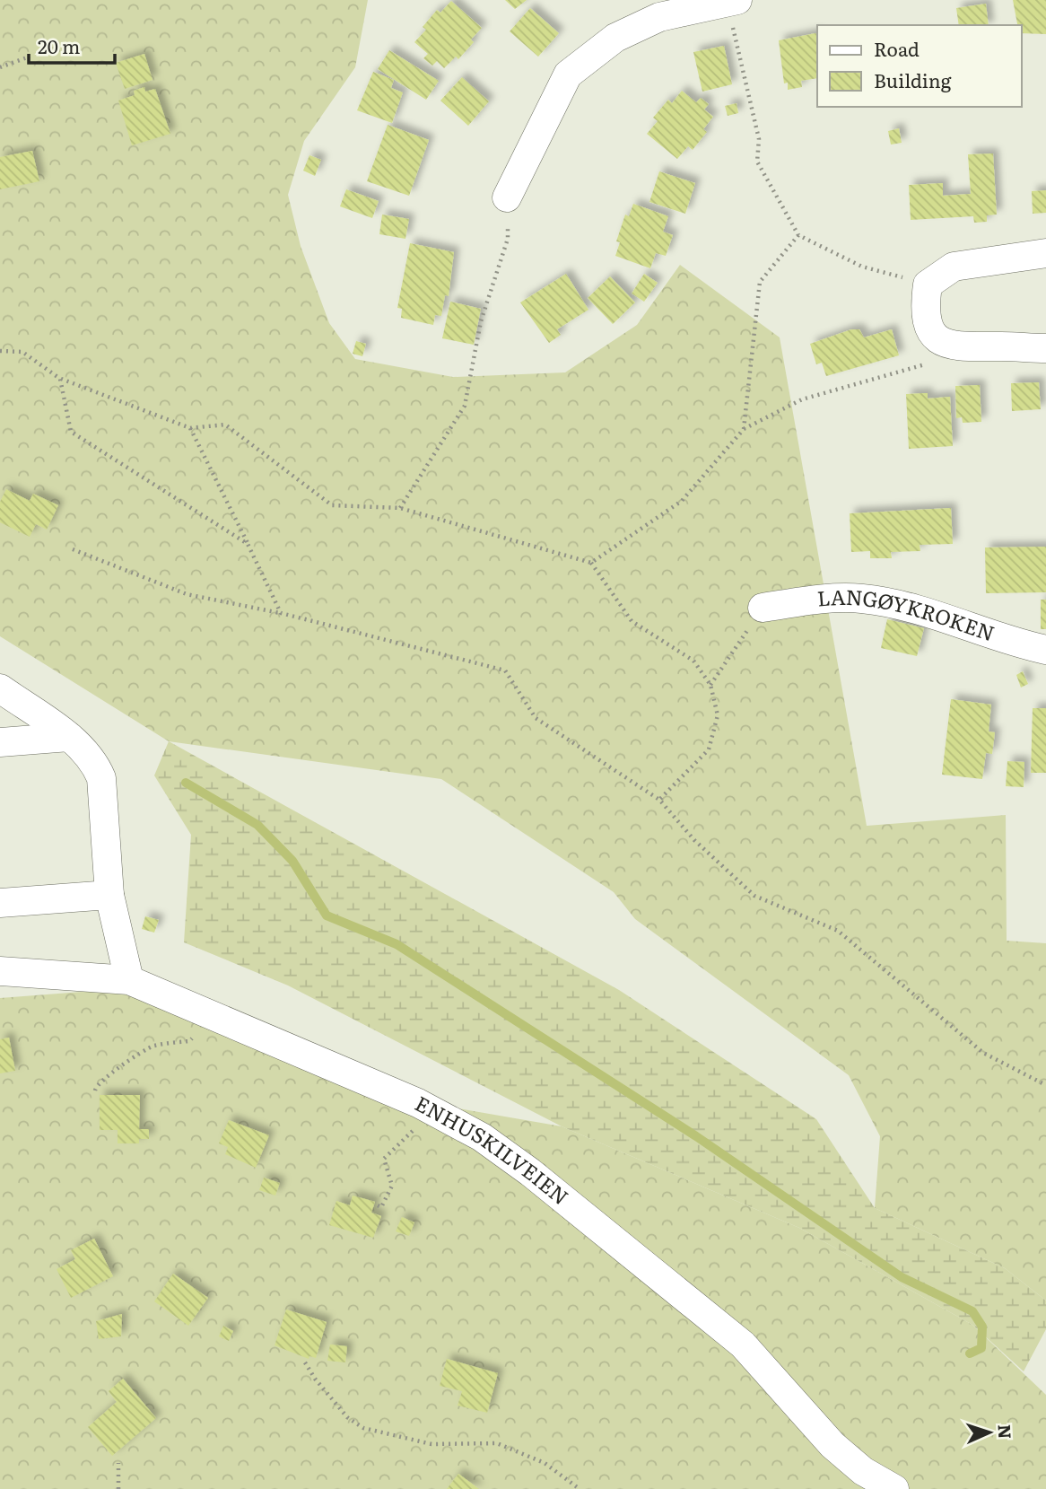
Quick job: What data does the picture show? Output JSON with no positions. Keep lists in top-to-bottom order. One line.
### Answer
{"streets":{"street":["LANGØYKROKEN","ENHUSKILVEIEN"]},"legend":["Road","Building"],"scale_bar":"20 m","north":"right"}
